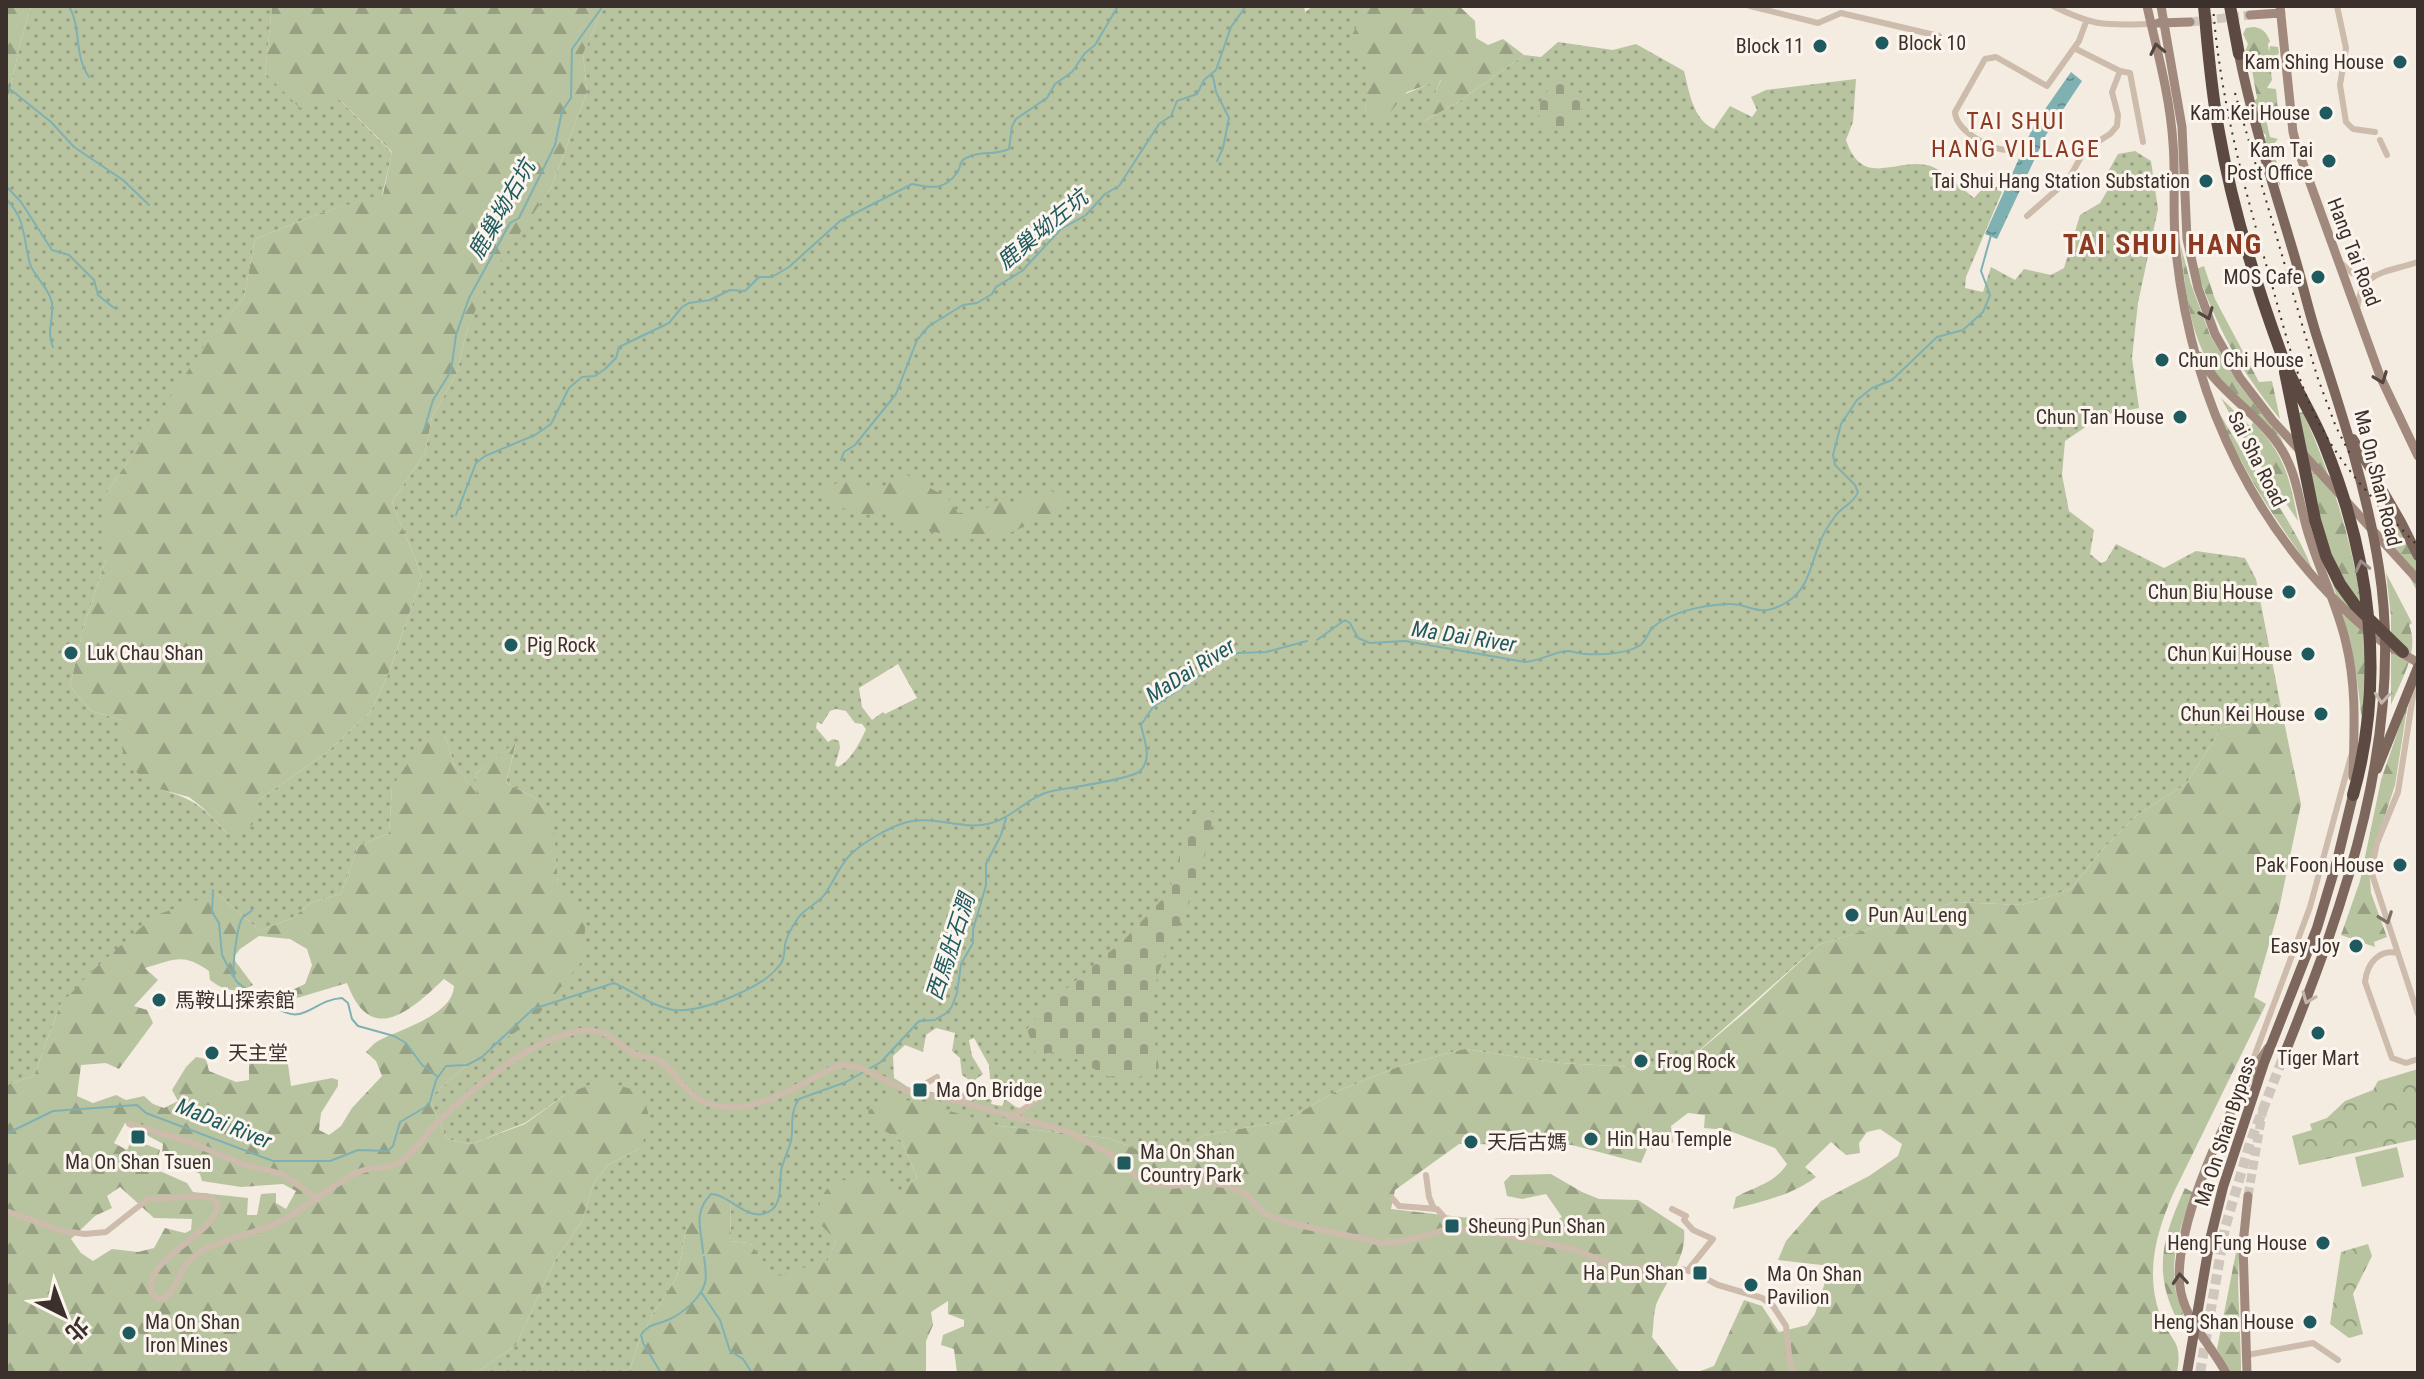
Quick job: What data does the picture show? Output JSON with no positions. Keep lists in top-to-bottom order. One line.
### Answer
{"streets":{"highway":["Ma On Shan Road"],"main road":["Hang Tai Road","Sai Sha Road","Ma On Shan Bypass"]},"crossings":[["Sai Sha Road","Ma On Shan Road"],["Ma On Shan Road","Ma On Shan Bypass"]],"districts":["TAI SHUI HANG VILLAGE","TAI SHUI HANG"],"water":["鹿巢坳右坑","鹿巢坳左坑","Ma Dai River","MaDai River","西馬肚石澗"],"places":{"other":["Block 10","Block 11","Kam Shing House","Kam Kei House","Kam Tai Post Office","Tai Shui Hang Station Substation","MOS Cafe","Chun Chi House","Chun Tan House","Chun Biu House","Pig Rock","Luk Chau Shan","Chun Kui House","Chun Kei House","Pak Foon House","Pun Au Leng","Easy Joy","馬鞍山探索館","Tiger Mart","天主堂","Frog Rock","Hin Hau Temple","天后古媽","Heng Fung House","Ma On Shan Pavilion","Heng Shan House","Ma On Shan Iron Mines"],"transit":["Ma On Bridge","Ma On Shan Tsuen","Ma On Shan Country Park","Sheung Pun Shan","Ha Pun Shan"]},"north":"bottom right"}
